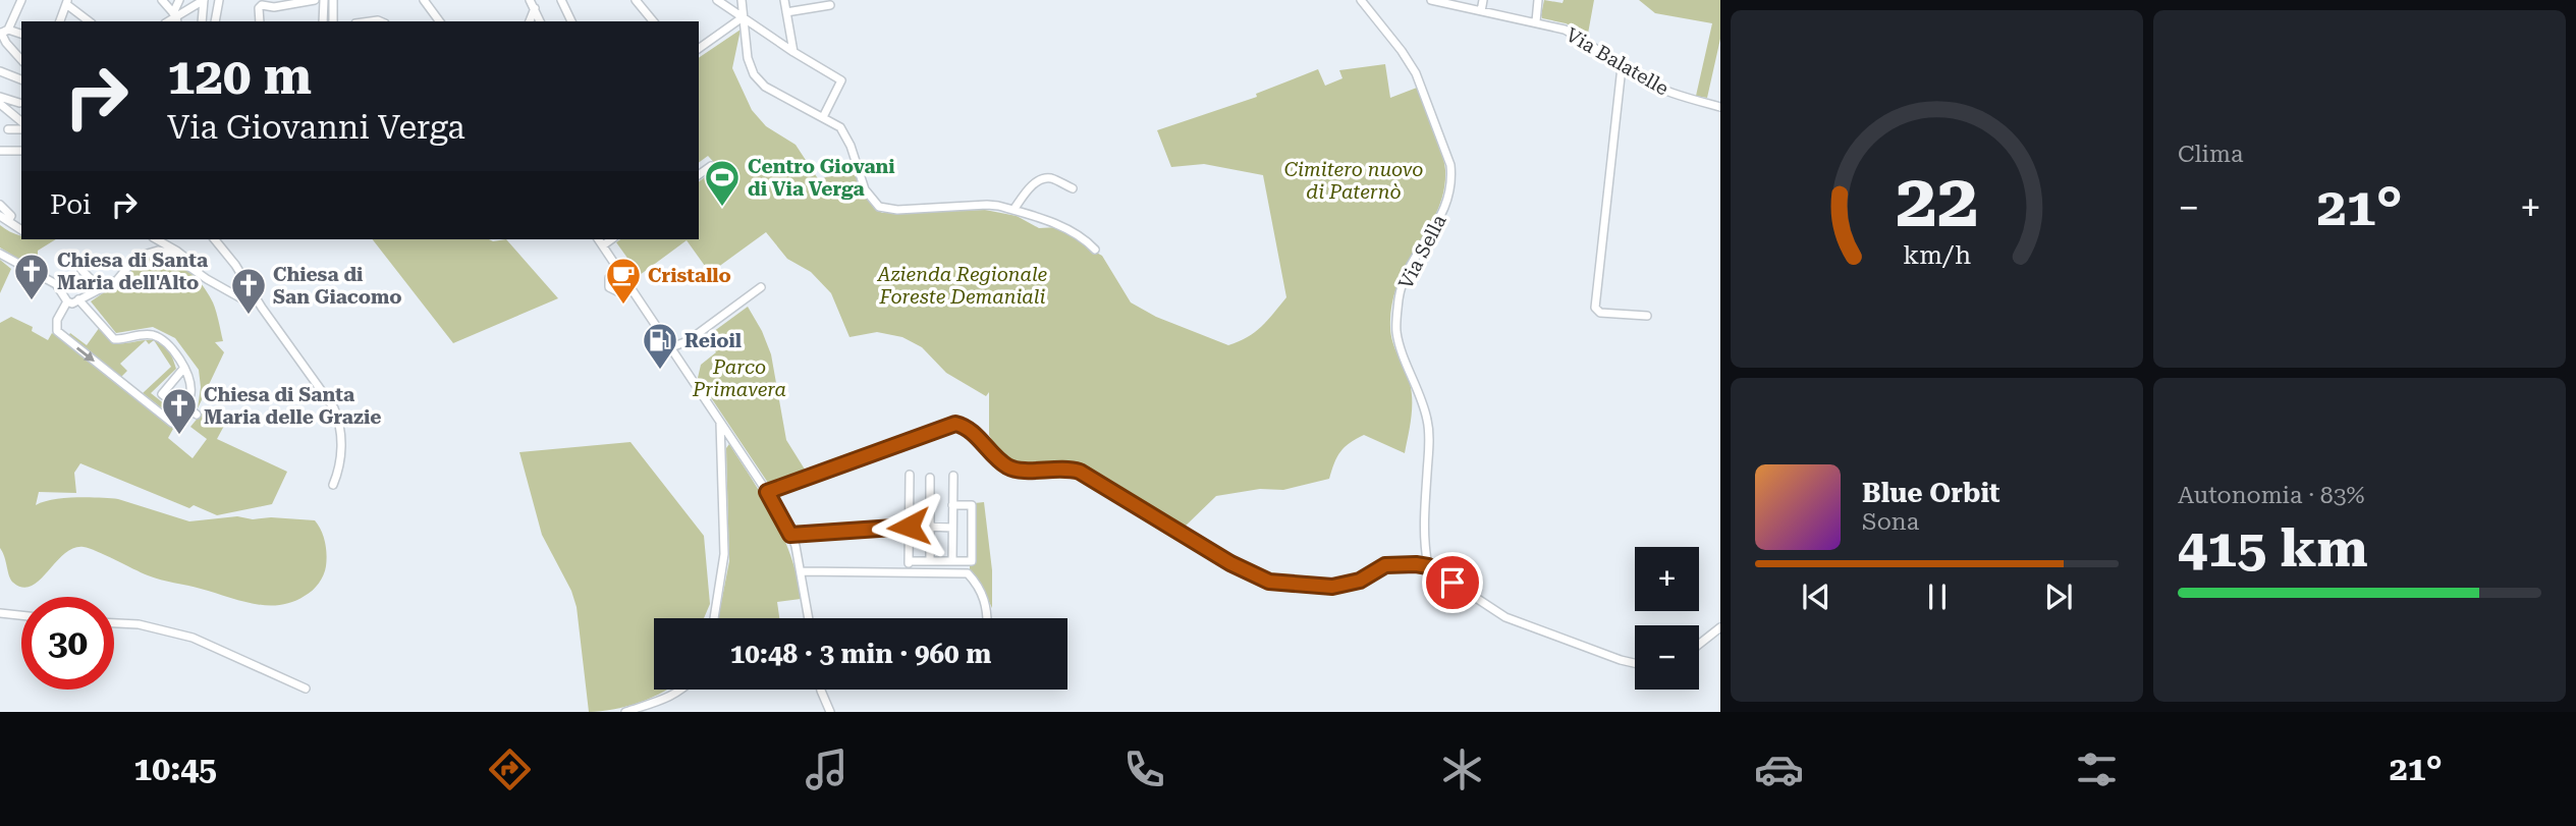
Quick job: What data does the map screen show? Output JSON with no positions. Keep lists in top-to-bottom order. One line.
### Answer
{"streets":{"street":["Via Balatelle","Via Sella"]},"parks":["Cimitero nuovo di Paternò","Azienda Regionale Foreste Demaniali","Parco Primavera"],"places":{"sports":["Centro Giovani di Via Verga"],"church":["Chiesa di Santa Maria dell'Alto","Chiesa di San Giacomo","Chiesa di Santa Maria delle Grazie"],"cafe":["Cristallo"],"fuel station":["Reioil"]},"page":{"tile":["Clima",["Autonomia · 83%","415 km"]],"turn":["120 m","Via Giovanni Verga"],"then":"Poi","heat":["−","21°","+"],"song":["Blue Orbit","Sona"],"map_buttons":["+","−"],"limit":"30","trip":"10:48 · 3 min · 960 m","tabs":["10:45","21°"],"gauge":["22","km/h"]}}
